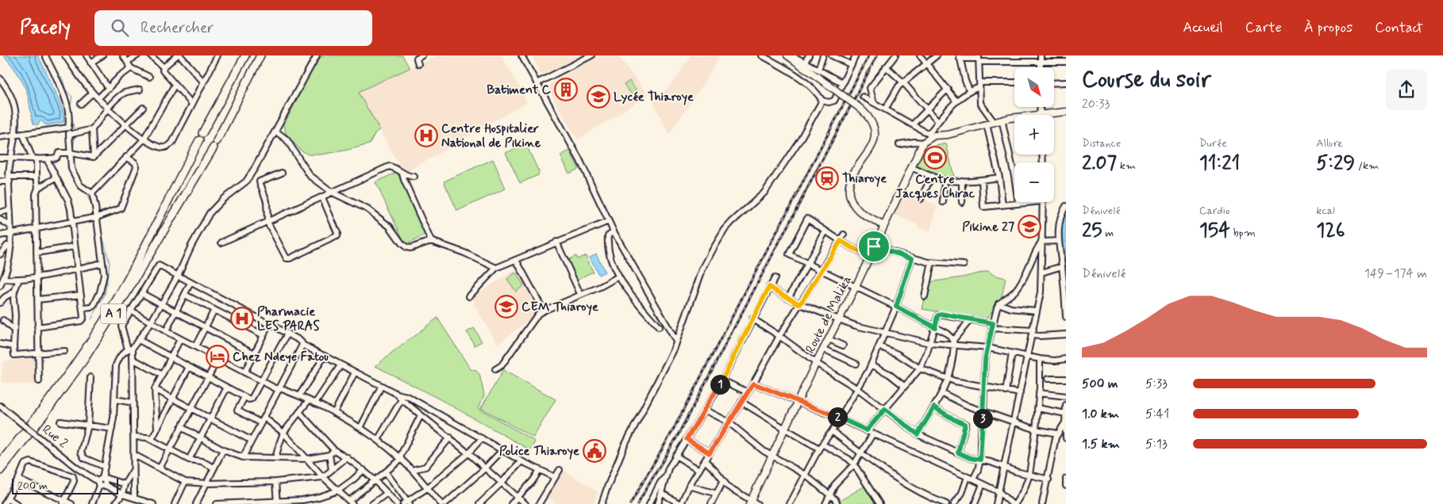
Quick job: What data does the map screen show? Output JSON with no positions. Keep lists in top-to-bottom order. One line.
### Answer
{"streets":{"highway":["A 1"],"main road":["Route de Malika"],"street":["Rue 2"]},"places":{"building":["Batiment C"],"school or university":["Lycée Thiaroye","Pikine 27","CEM Thiaroye"],"hospital":["Centre Hospitalier National de Pikine","Pharmacie LES PARAS"],"sports":["Centre Jacques Chirac"],"station":["Thiaroye"],"hotel":["Chez Ndeye Fatou"],"public building":["Police Thiaroye"]},"scale_bar":"200 m","north":"bottom right","page":{"header":"Pacely","search":"Rechercher","nav":["Accueil","Carte","À propos","Contact"],"heading":["Course du soir","20:33"],"map_buttons":["+","−"],"stats":[["Distance","2.07 km"],["Durée","11:21"],["Allure","5:29 /km"],["Dénivelé","25 m"],["Cardio","154 bpm"],["kcal","126"]],"chart":["Dénivelé","149–174 m"],"list":[{"name":"500 m","note":"5:33"},{"name":"1.0 km","note":"5:41"},{"name":"1.5 km","note":"5:13"}],"pins":["1","2","3"],"scale":"200 m"}}
